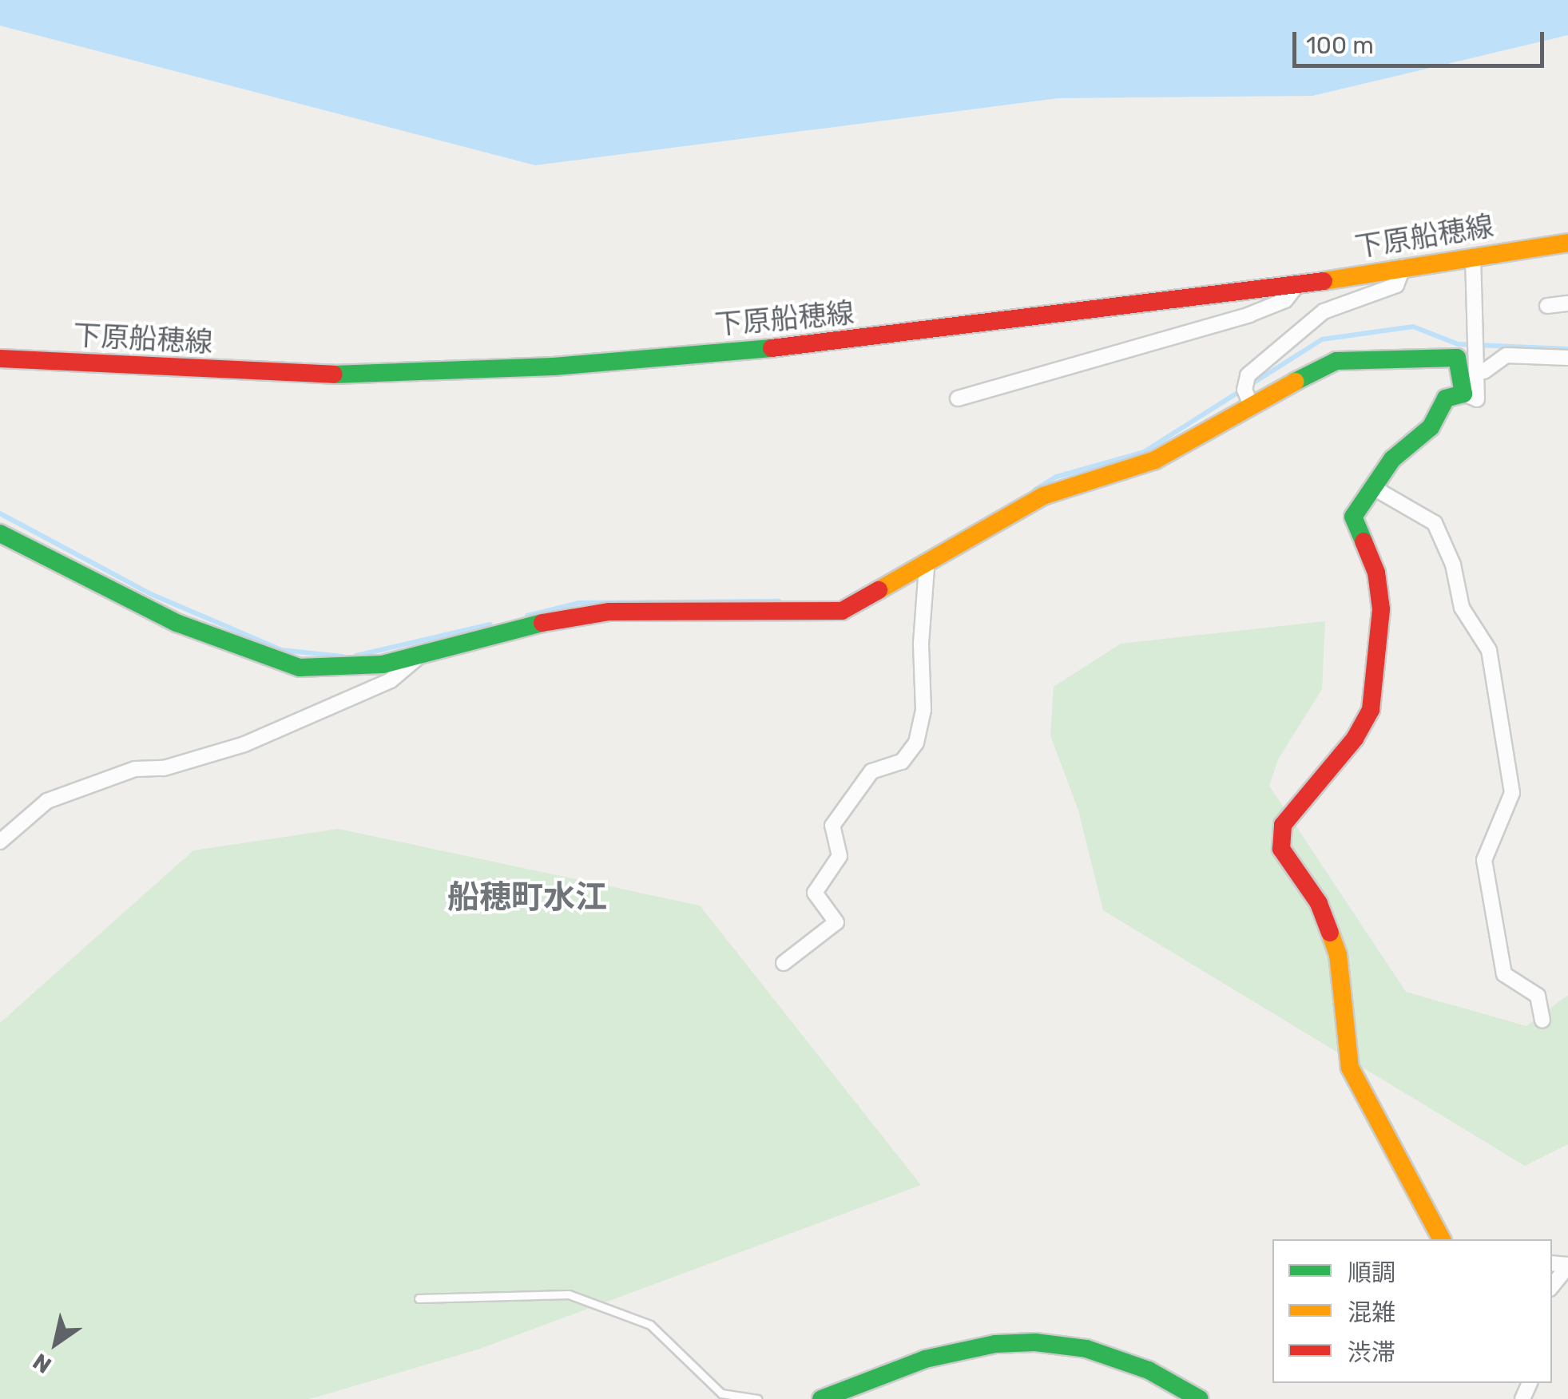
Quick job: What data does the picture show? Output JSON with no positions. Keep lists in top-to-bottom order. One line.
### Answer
{"streets":{"street":["下原船穂線"]},"districts":["船穂町水江"],"legend":["順調","混雑","渋滞"],"scale_bar":"100 m","north":"bottom left"}
